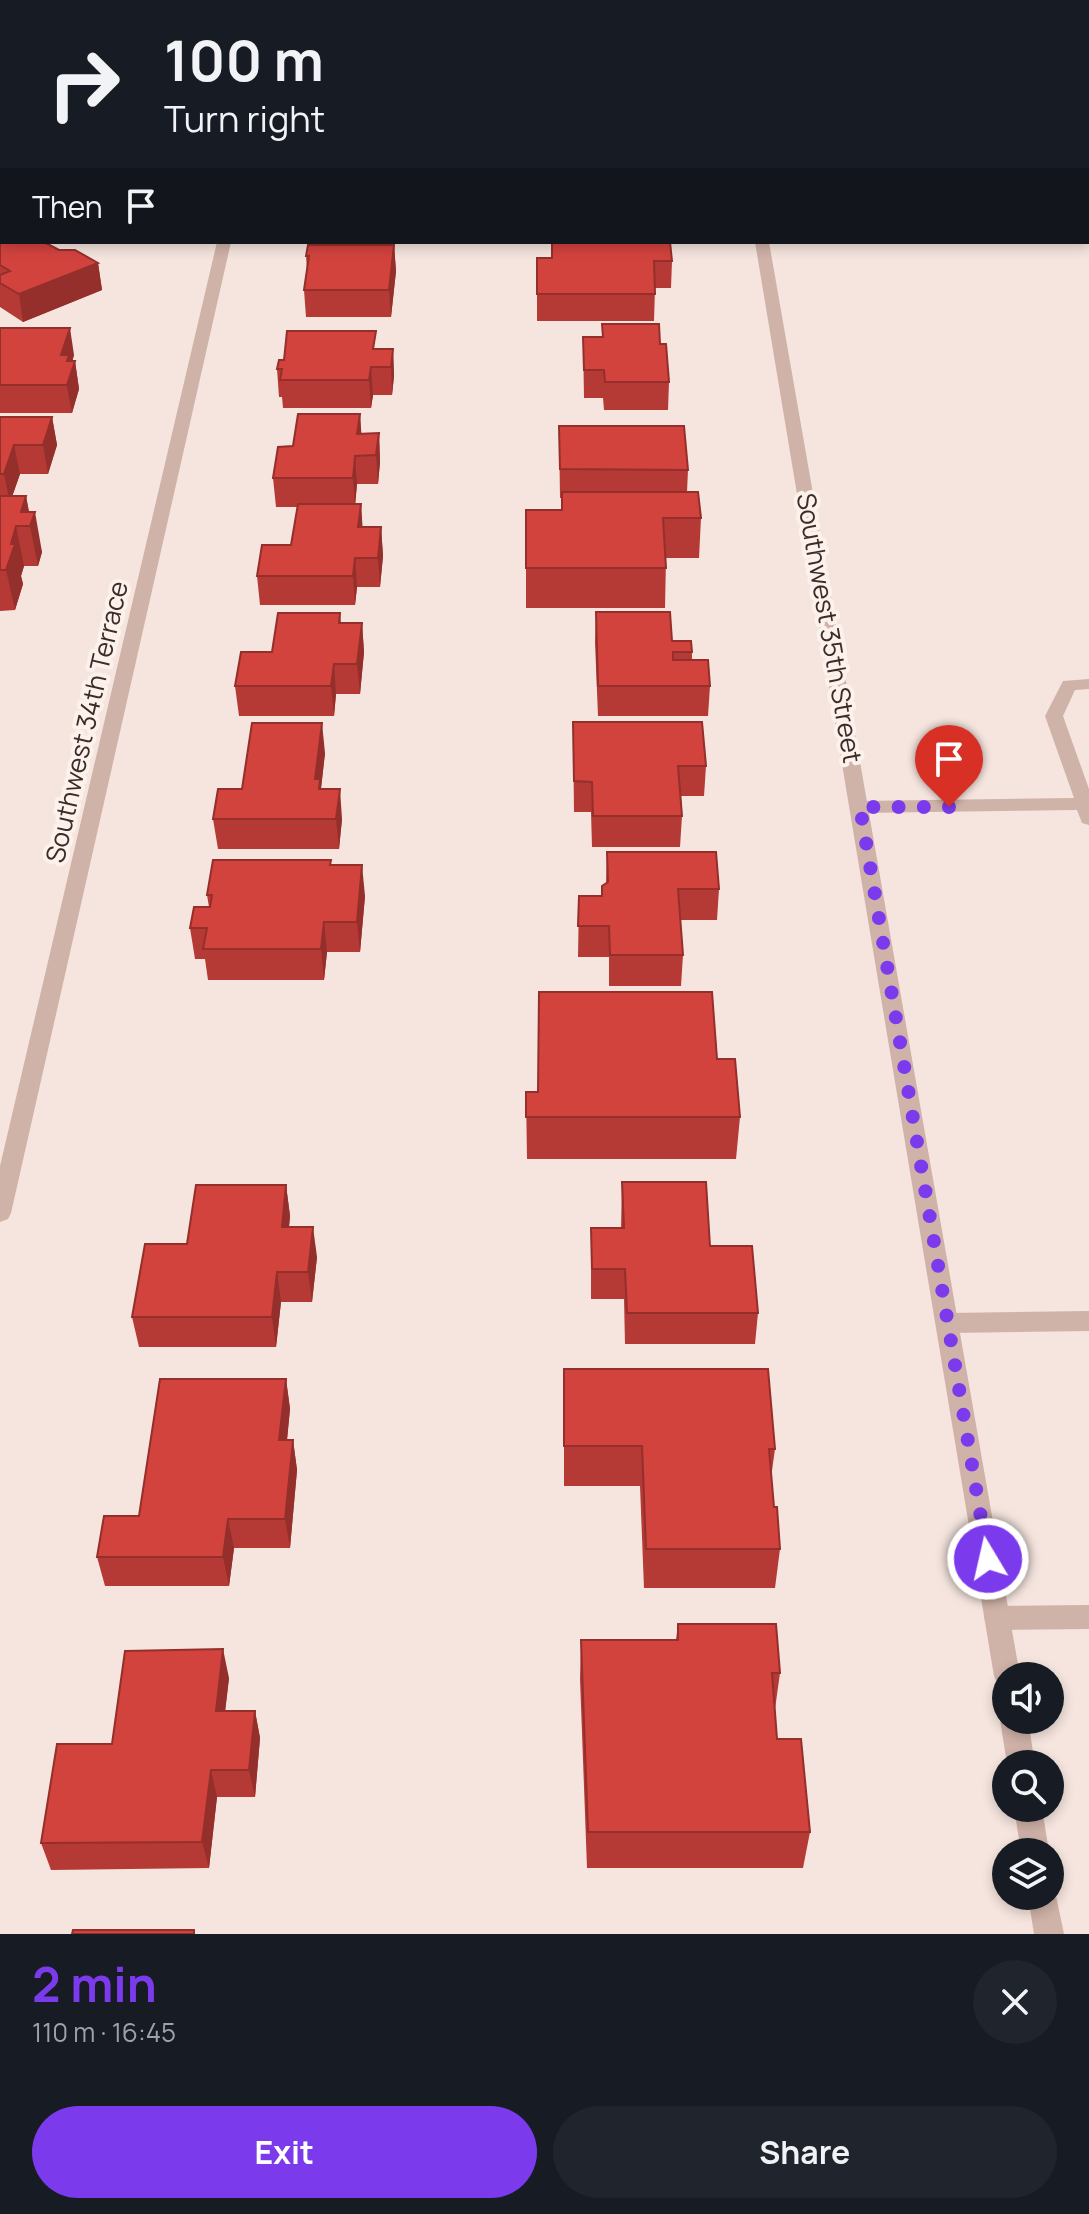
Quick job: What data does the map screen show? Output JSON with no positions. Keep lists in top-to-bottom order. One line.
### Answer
{"streets":{"street":["Southwest 35th Street","Southwest 34th Terrace"]},"page":{"turn":["100 m","Turn right"],"then":"Then","heading":["2 min","110 m · 16:45"],"buttons":["Exit","Share"]}}
